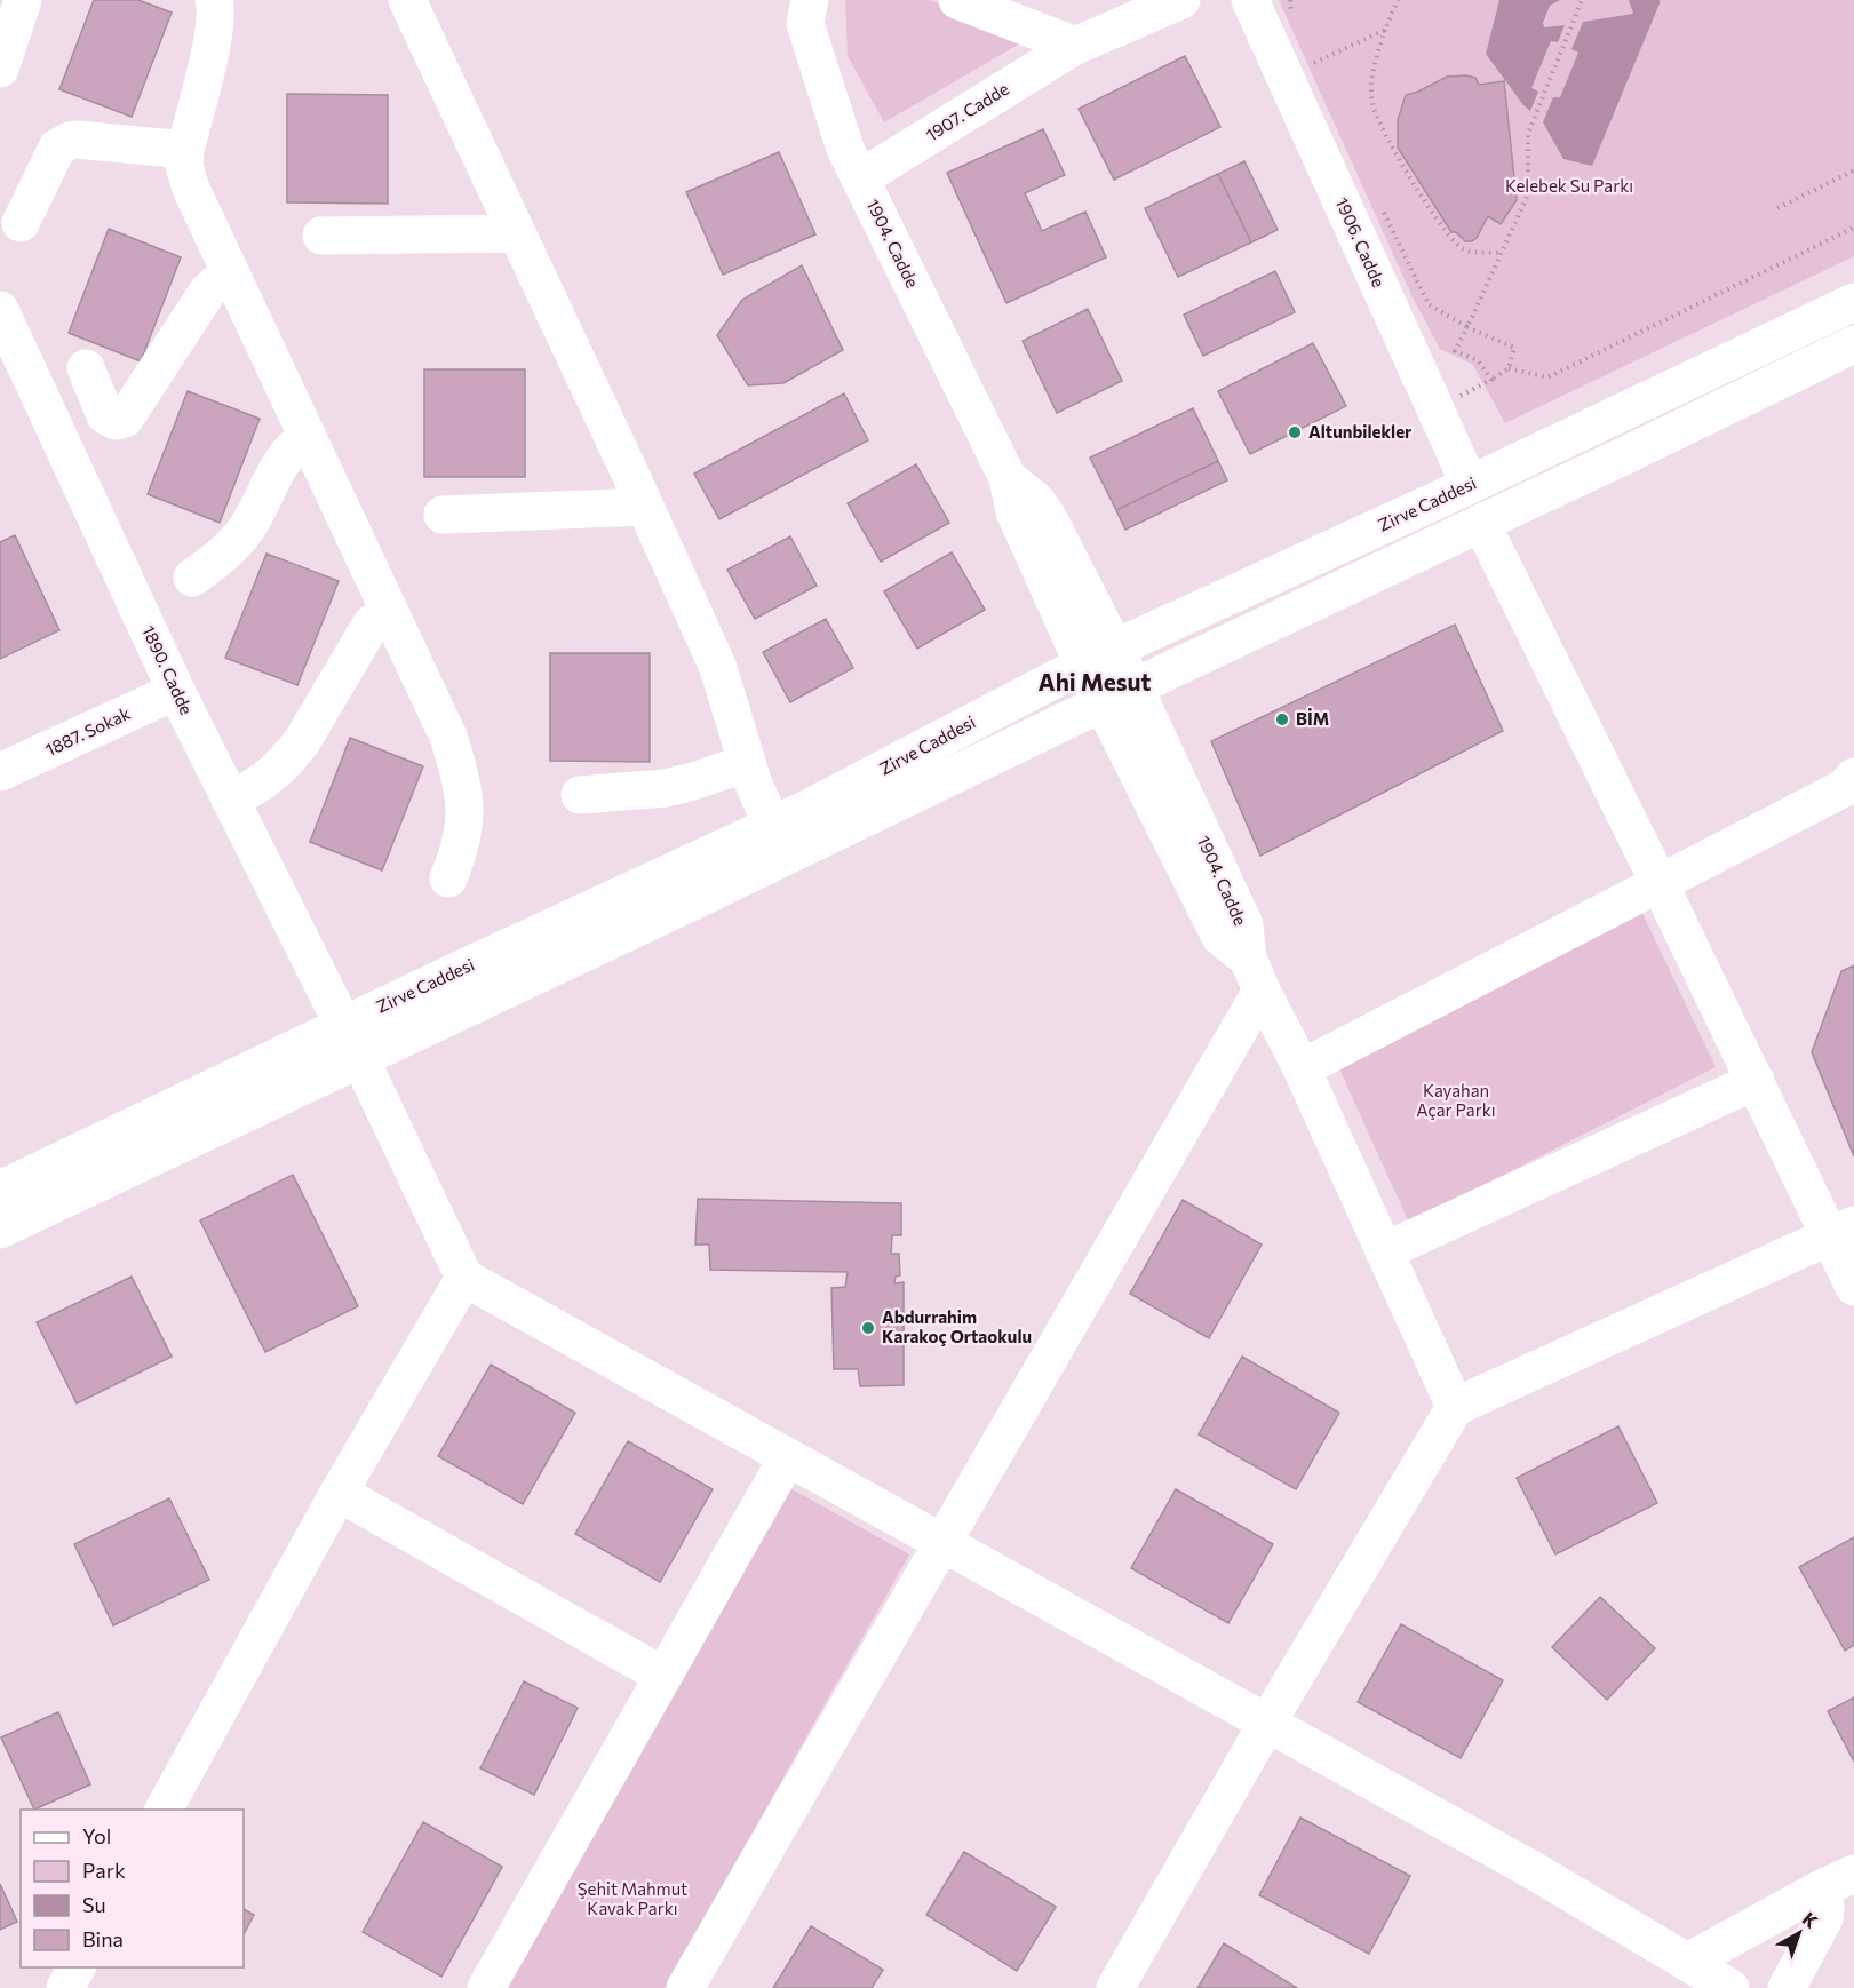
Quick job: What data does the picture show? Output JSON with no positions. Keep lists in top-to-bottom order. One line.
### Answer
{"streets":{"street":["1907. Cadde","1906. Cadde","1904. Cadde","Zirve Caddesi","1890. Cadde","1887. Sokak"]},"crossings":[["1907. Cadde","1904. Cadde"],["1906. Cadde","Zirve Caddesi"],["1904. Cadde","Zirve Caddesi"],["Zirve Caddesi","1890. Cadde"],["1890. Cadde","1887. Sokak"]],"districts":["Ahi Mesut"],"parks":["Kelebek Su Parkı","Kayahan Açar Parkı","Şehit Mahmut Kavak Parkı"],"places":["Altunbilekler","BİM","Abdurrahim Karakoç Ortaokulu"],"legend":["Yol","Park","Su","Bina"],"north":"top right"}
